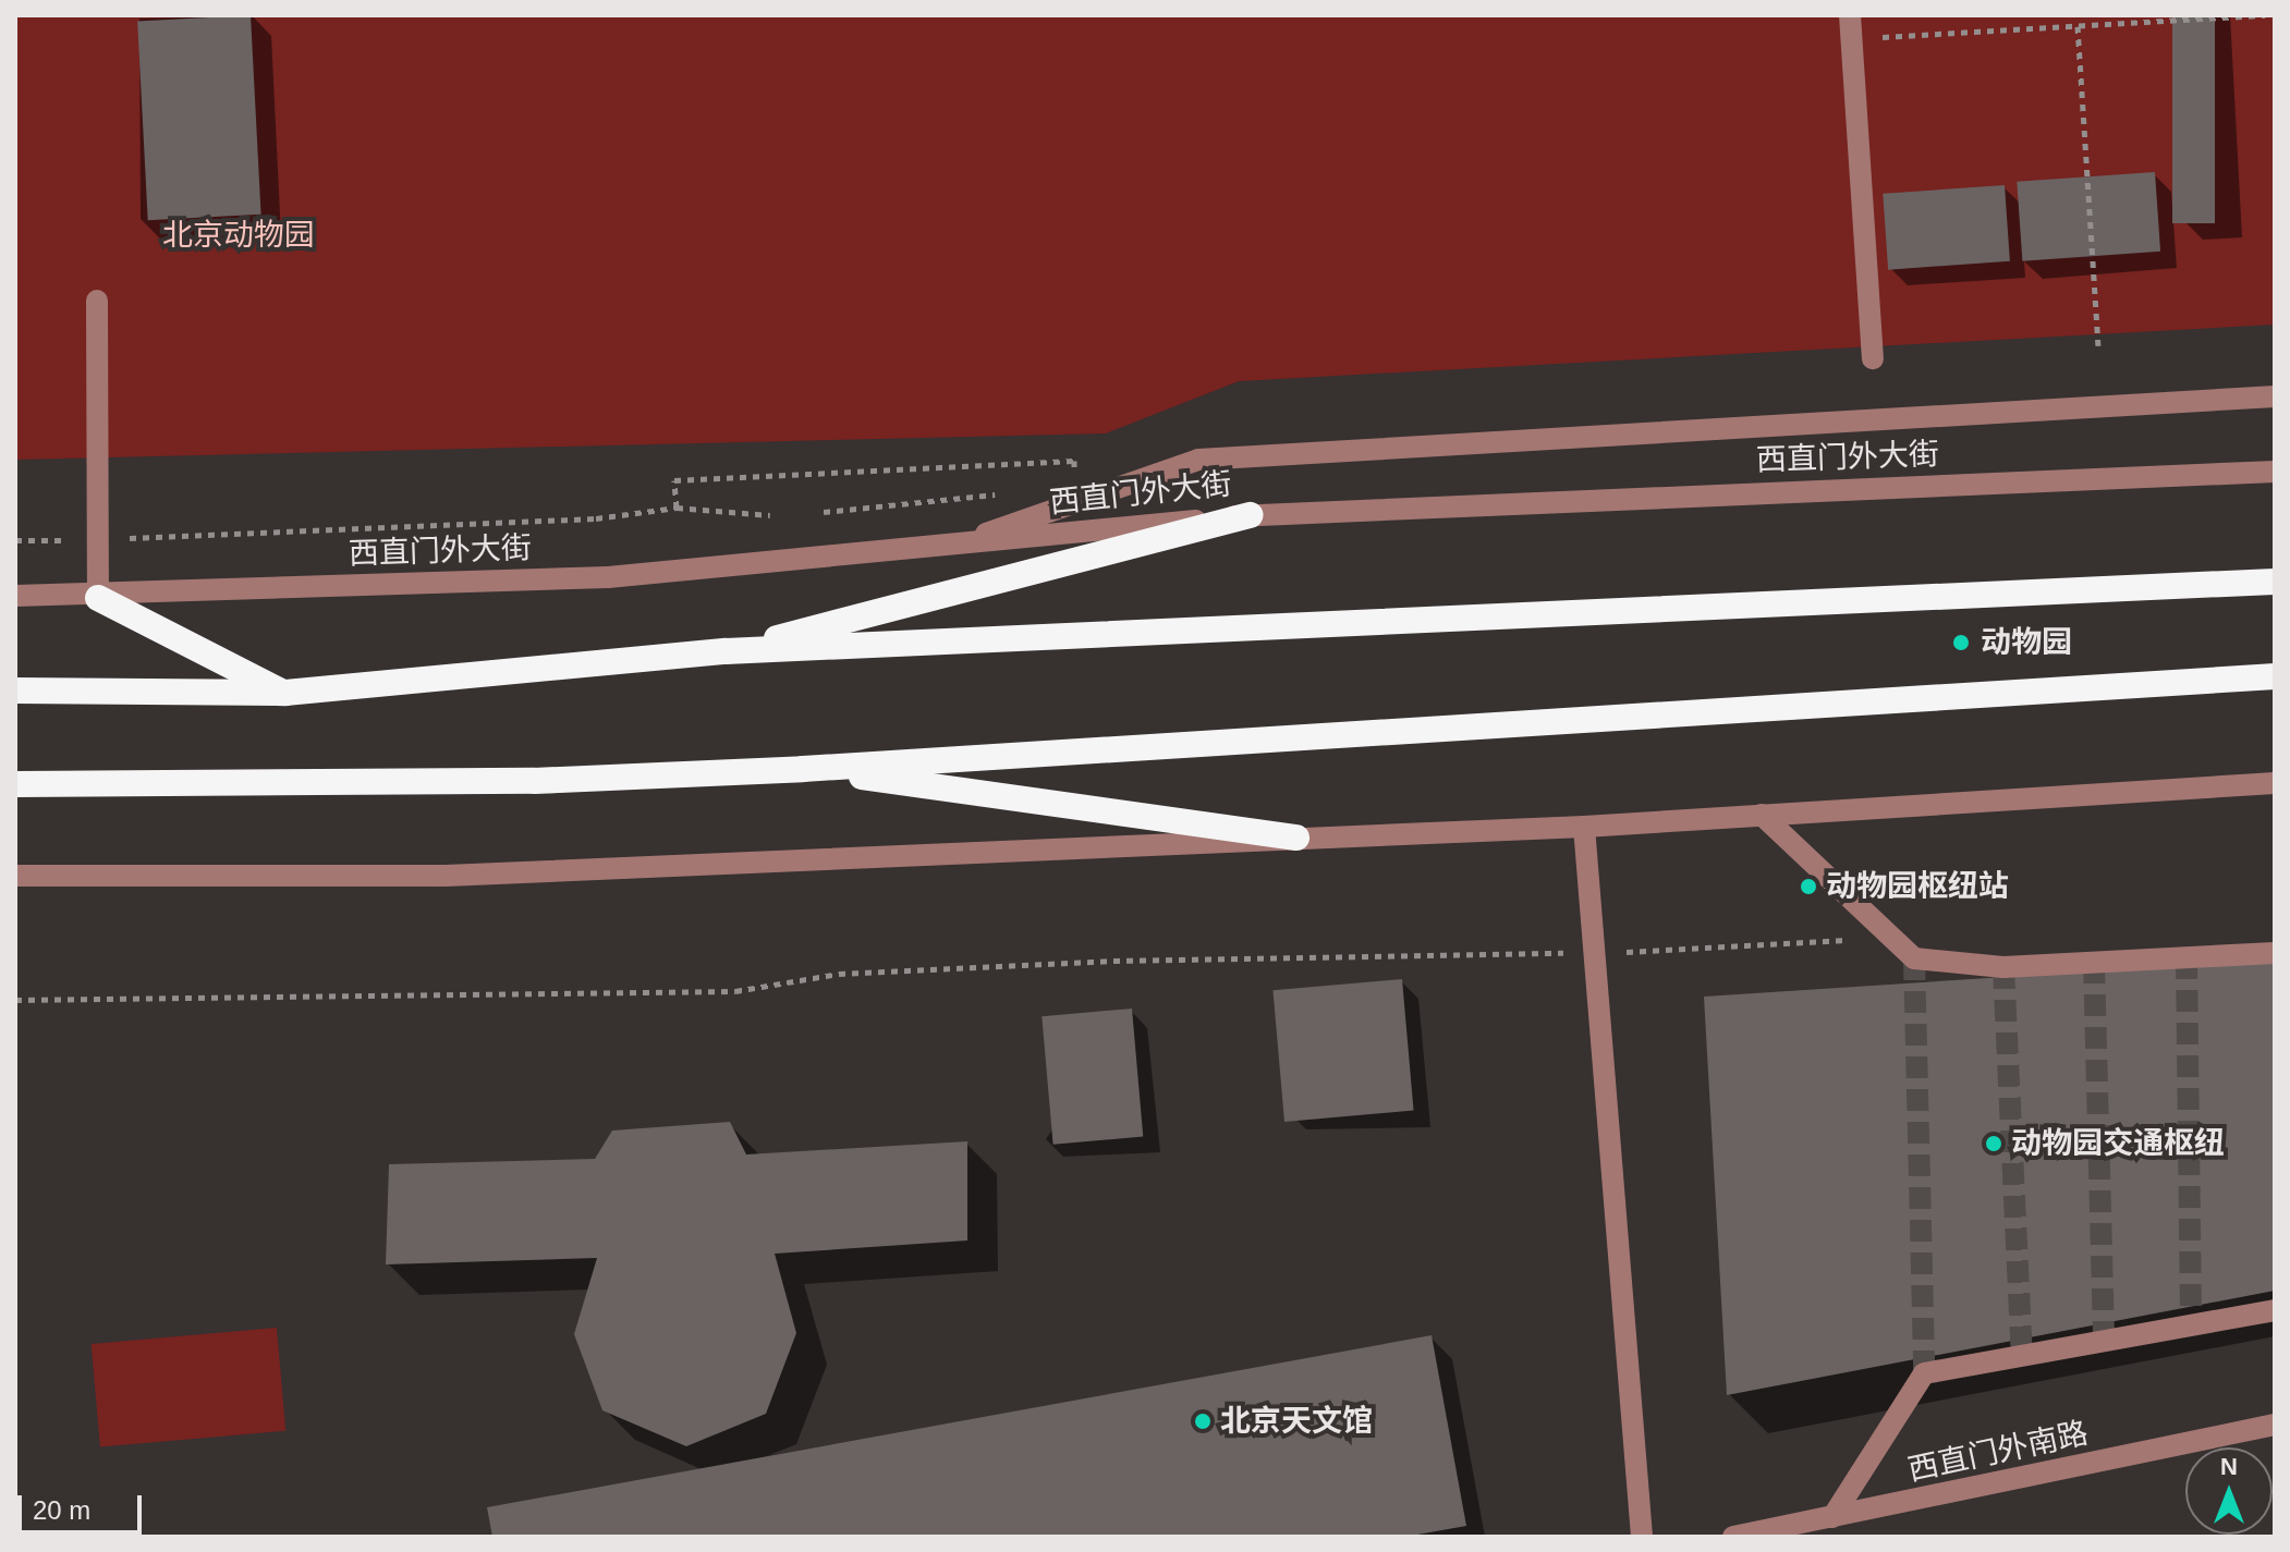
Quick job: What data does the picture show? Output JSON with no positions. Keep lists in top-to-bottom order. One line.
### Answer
{"streets":{"street":["西直门外大街","西直门外南路"]},"parks":["北京动物园"],"places":["动物园","动物园枢纽站","动物园交通枢纽","北京天文馆"],"scale_bar":"20 m","north":"top"}
